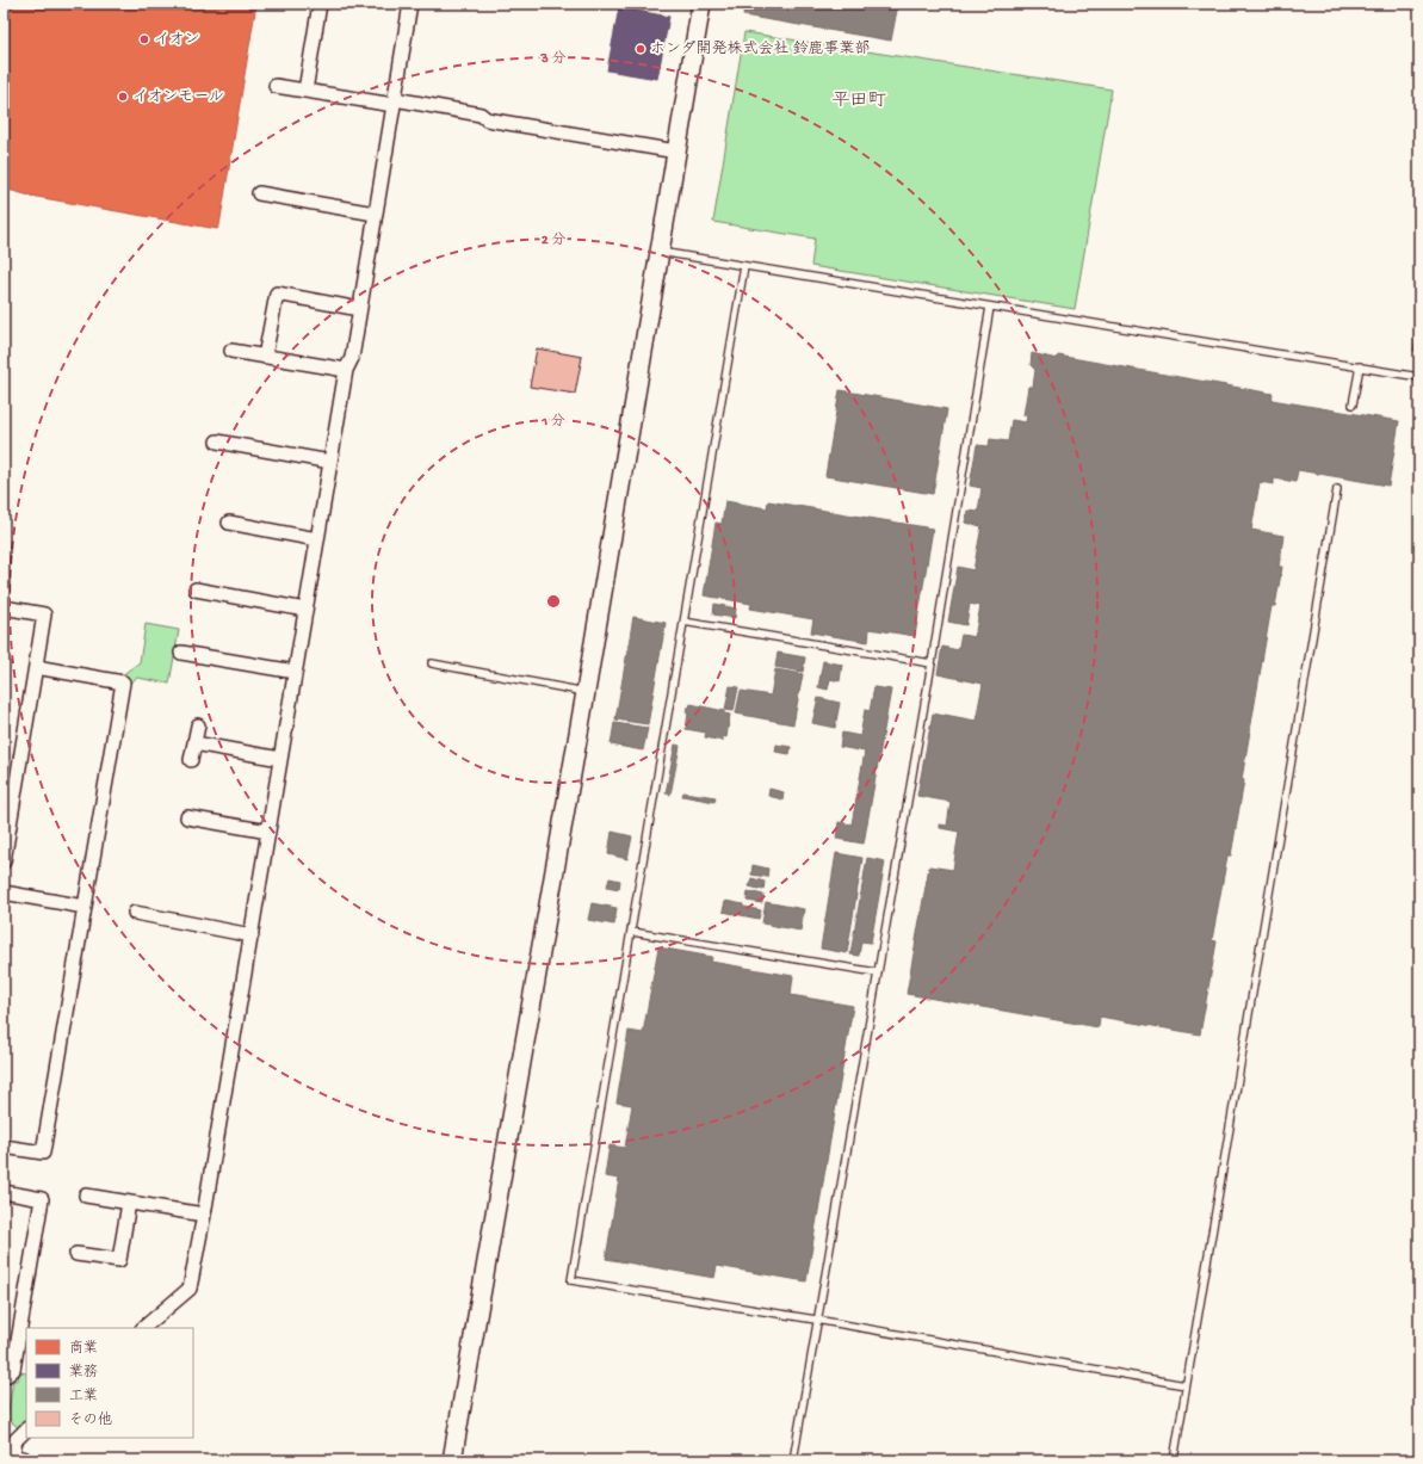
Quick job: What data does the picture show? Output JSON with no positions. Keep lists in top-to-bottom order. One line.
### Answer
{"districts":["平田町"],"places":["イオン","ホンダ開発株式会社 鈴鹿事業部","イオンモール"],"legend":["商業","業務","工業","その他"],"rings":["3 分","2 分","1 分"]}
